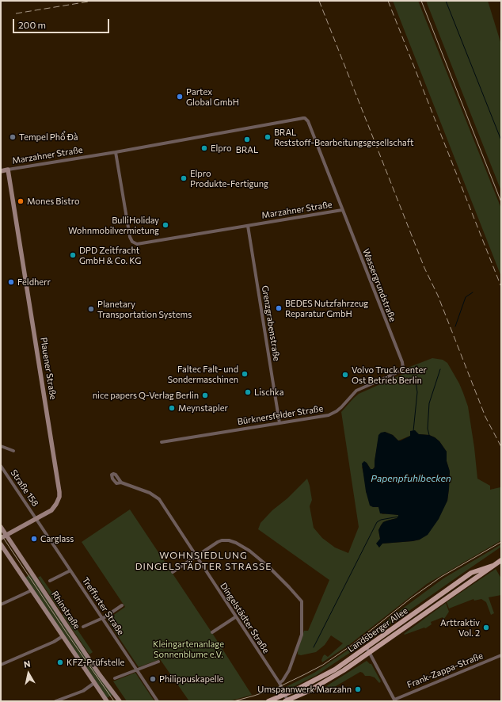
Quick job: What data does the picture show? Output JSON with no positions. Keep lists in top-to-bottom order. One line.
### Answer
{"streets":{"main road":["Landsberger Allee"],"street":["Marzahner Straße","Wassergrundstraße","Grenzgrabenstraße","Plauener Straße","Bürknersfelder Straße","Straße 158","Treffurter Straße","Rhinstraße","Dingelstädter Straße","Frank-Zappa-Straße"]},"crossings":[["Marzahner Straße","Wassergrundstraße"],["Marzahner Straße","Grenzgrabenstraße"],["Marzahner Straße","Plauener Straße"],["Wassergrundstraße","Bürknersfelder Straße"],["Grenzgrabenstraße","Bürknersfelder Straße"],["Plauener Straße","Straße 158"],["Plauener Straße","Treffurter Straße"],["Plauener Straße","Rhinstraße"],["Straße 158","Treffurter Straße"],["Dingelstädter Straße","Landsberger Allee"]],"districts":["WOHNSIEDLUNG DINGELSTÄDTER STRASSE"],"water":["Papenpfuhlbecken"],"parks":["Kleingartenanlage Sonnenblume e.V."],"places":["Partex Global GmbH","Tempel Phổ Đà","BRAL Reststoff-Bearbeitungsgesellschaft","BRAL","Elpro","Elpro Produkte-Fertigung","Mones Bistro","BulliHoliday Wohnmobilvermietung","DPD Zeitfracht GmbH & Co. KG","Feldherr","BEDES Nutzfahrzeug Reparatur GmbH","Planetary Transportation Systems","Faltec Falt- und Sondermaschinen","Volvo Truck Center Ost Betrieb Berlin","Lischka","nice papers Q-Verlag Berlin","Meynstapler","Carglass","Arttraktiv Vol. 2","KFZ-Prüfstelle","Philippuskapelle","Umspannwerk Marzahn"],"scale_bar":"200 m","north":"top"}
